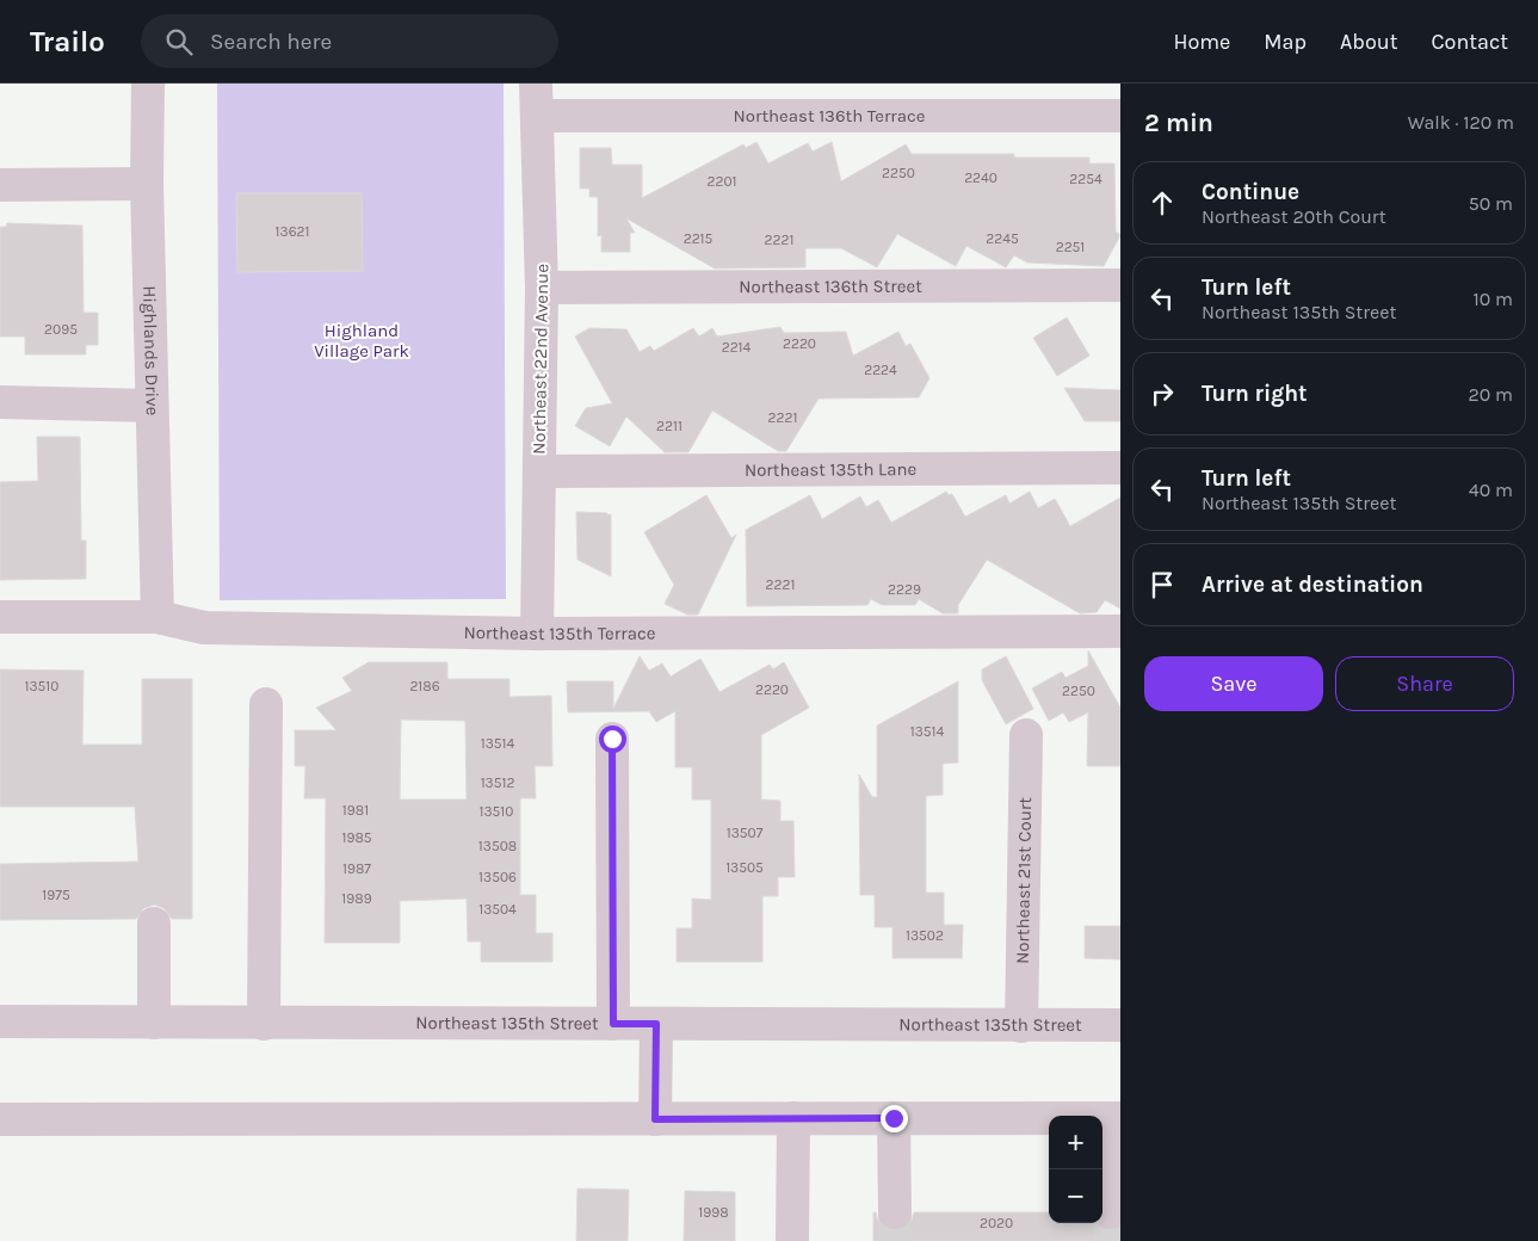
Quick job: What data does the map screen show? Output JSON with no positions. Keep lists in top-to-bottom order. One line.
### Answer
{"streets":{"street":["Northeast 136th Terrace","Northeast 136th Street","Highlands Drive","Northeast 22nd Avenue","Northeast 135th Lane","Northeast 135th Terrace","Northeast 21st Court","Northeast 135th Street"]},"crossings":[["Northeast 136th Terrace","Northeast 22nd Avenue"],["Northeast 136th Street","Northeast 22nd Avenue"],["Highlands Drive","Northeast 135th Terrace"],["Northeast 22nd Avenue","Northeast 135th Lane"],["Northeast 22nd Avenue","Northeast 135th Terrace"],["Northeast 21st Court","Northeast 135th Street"]],"parks":["Highland Village Park"],"house_numbers":["2250","2240","2254","2201","13621","2215","2245","2221","2251","2095","2220","2214","2224","2221","2211","2221","2229","13510","2186","2220","2250","13514","13514","13512","1981","13510","13507","1985","13508","13505","1987","13506","1975","1989","13504","13502","1998","2020"],"page":{"header":"Trailo","search":"Search here","nav":["Home","Map","About","Contact"],"heading":["2 min","Walk · 120 m"],"list":[["Continue","Northeast 20th Court","50 m"],["Turn left","Northeast 135th Street","10 m"],["Turn right","20 m"],["Turn left","Northeast 135th Street","40 m"],"Arrive at destination"],"buttons":["Save","Share"],"map_buttons":["+","−"]}}
